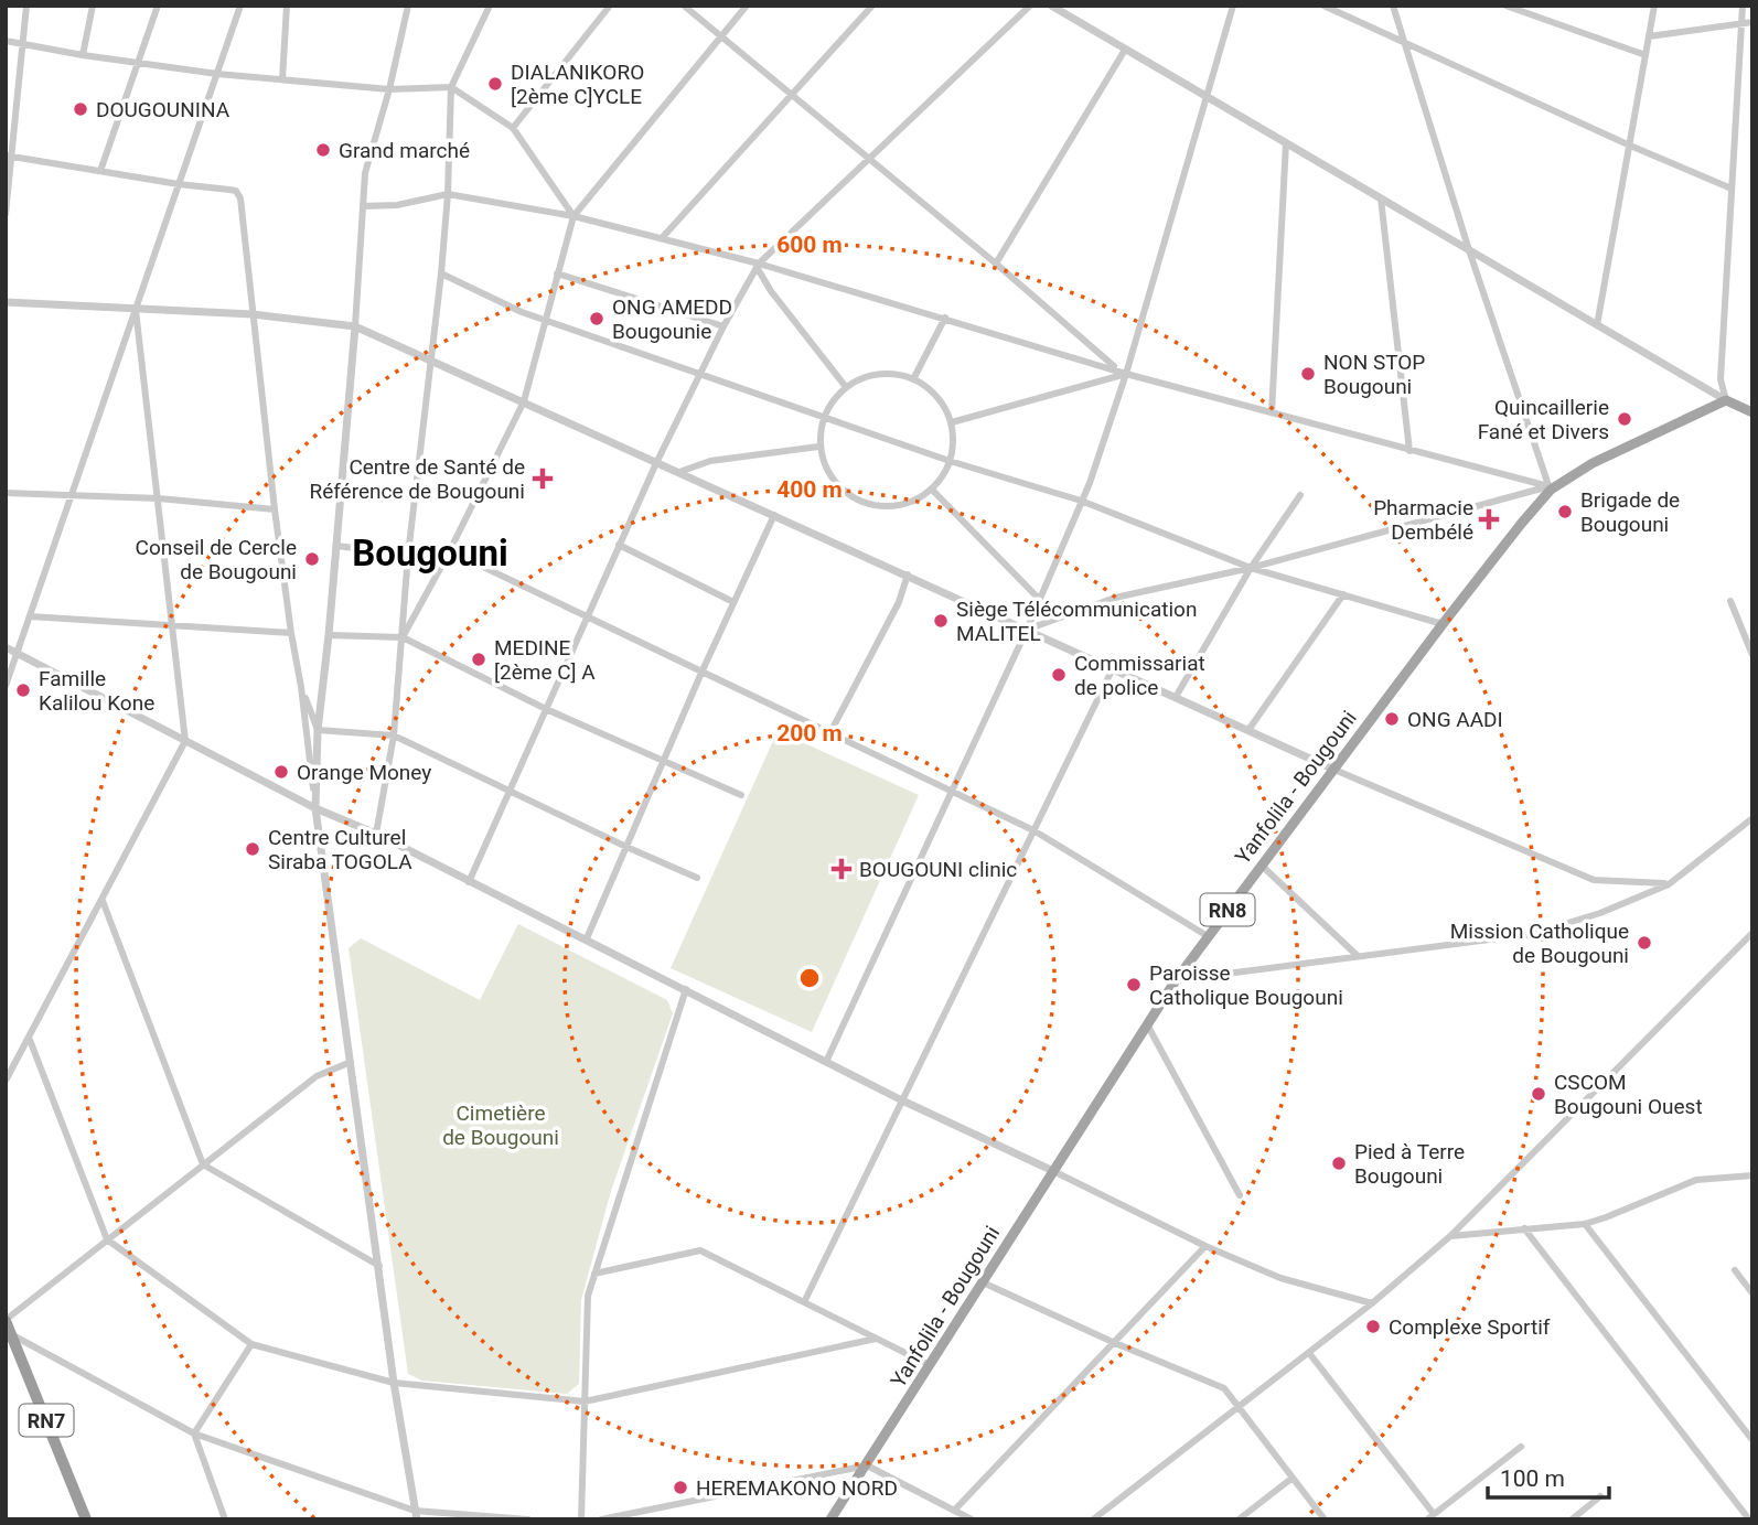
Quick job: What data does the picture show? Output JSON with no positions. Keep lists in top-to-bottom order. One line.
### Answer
{"streets":{"highway":["RN7"],"main road":["Yanfolila - Bougouni","RN8"]},"districts":["Bougouni"],"parks":["Cimetière de Bougouni"],"places":{"other":["DIALANIKORO [2ème C]YCLE","DOUGOUNINA","Grand marché","ONG AMEDD Bougounie","NON STOP Bougouni","Quincaillerie Fané et Divers","Brigade de Bougouni","Conseil de Cercle de Bougouni","Siège Télécommunication MALITEL","MEDINE [2ème C] A","Commissariat de police","Famille Kalilou Kone","ONG AADI","Orange Money","Centre Culturel Siraba TOGOLA","Mission Catholique de Bougouni","Paroisse Catholique Bougouni","CSCOM Bougouni Ouest","Pied à Terre Bougouni","Complexe Sportif","HEREMAKONO NORD"],"health":["Centre de Santé de Référence de Bougouni","Pharmacie Dembélé","BOUGOUNI clinic"]},"scale_bar":"100 m","rings":["600 m","400 m","200 m"]}
